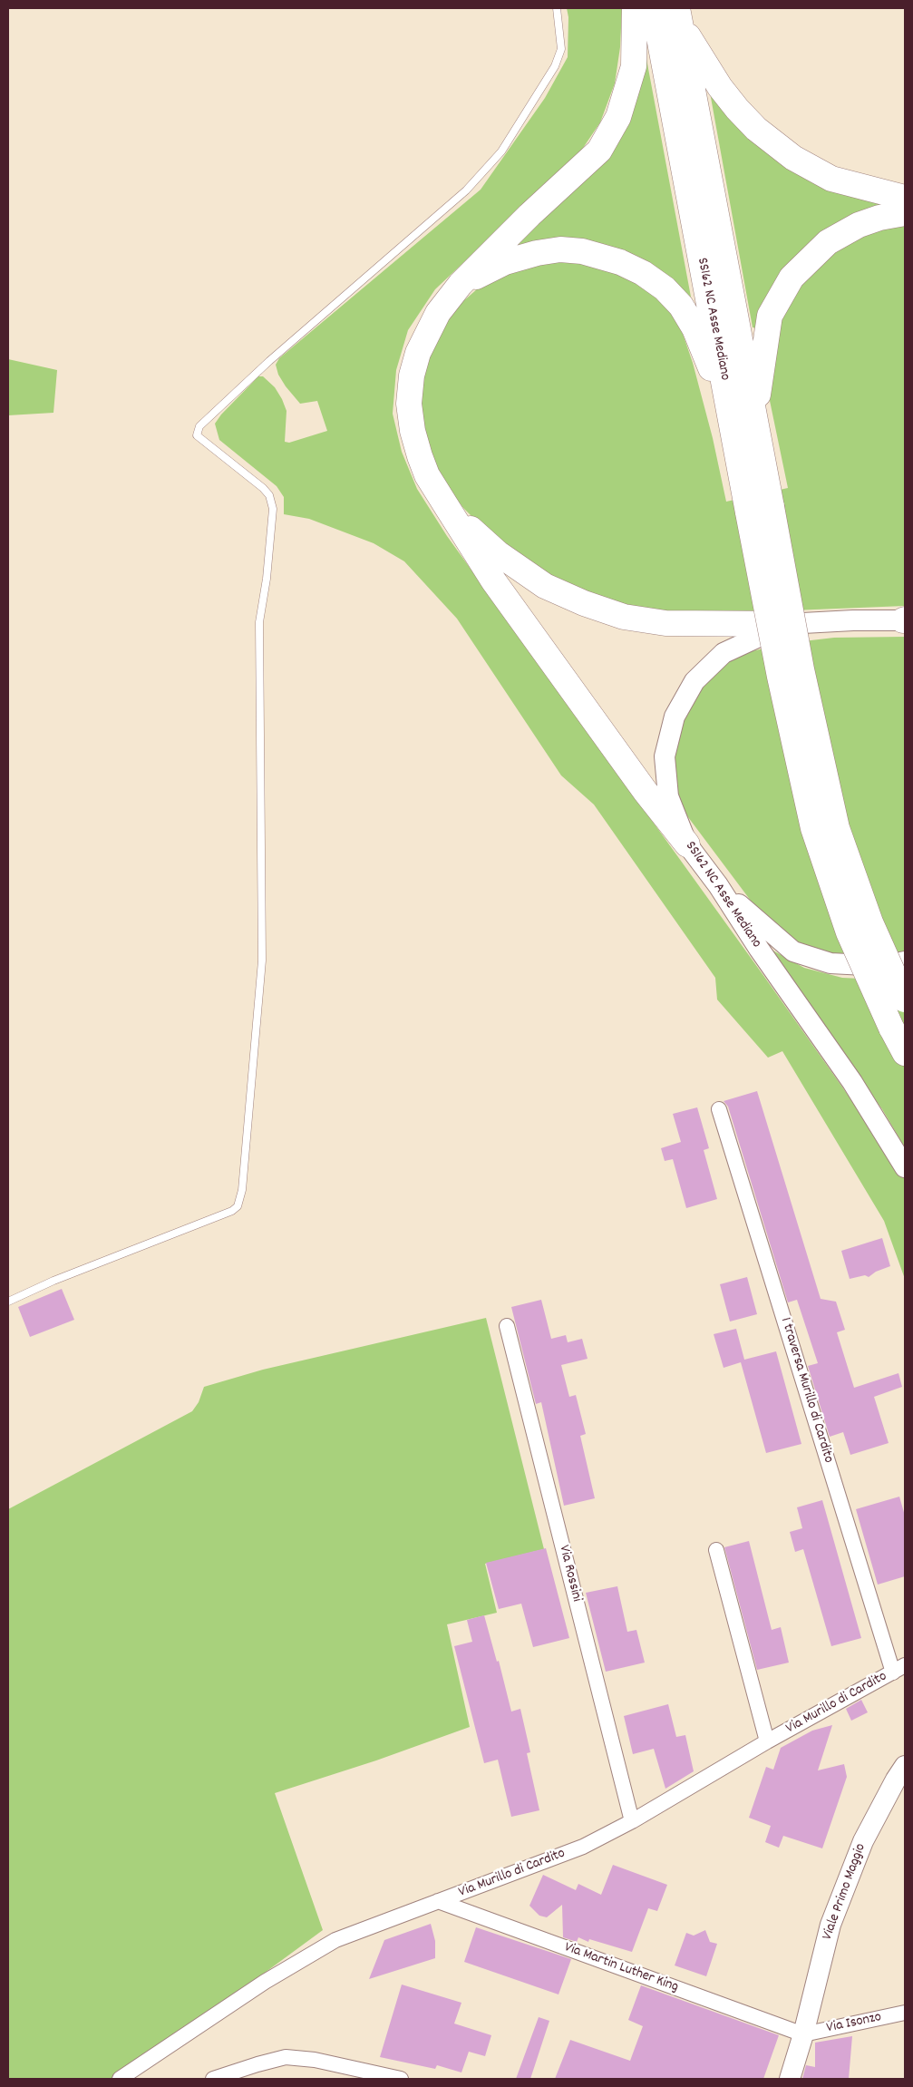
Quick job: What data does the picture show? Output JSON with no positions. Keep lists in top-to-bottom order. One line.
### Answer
{"streets":{"highway":["SS162 NC Asse Mediano"],"street":["1 traversa Murillo di Cardito","Via Rossini","Via Murillo di Cardito","Viale Primo Maggio","Via Martin Luther King","Via Isonzo"]},"crossings":[["1 traversa Murillo di Cardito","Via Murillo di Cardito"],["Via Rossini","Via Murillo di Cardito"],["Via Murillo di Cardito","Via Martin Luther King"],["Viale Primo Maggio","Via Martin Luther King"],["Viale Primo Maggio","Via Isonzo"],["Via Martin Luther King","Via Isonzo"]]}
